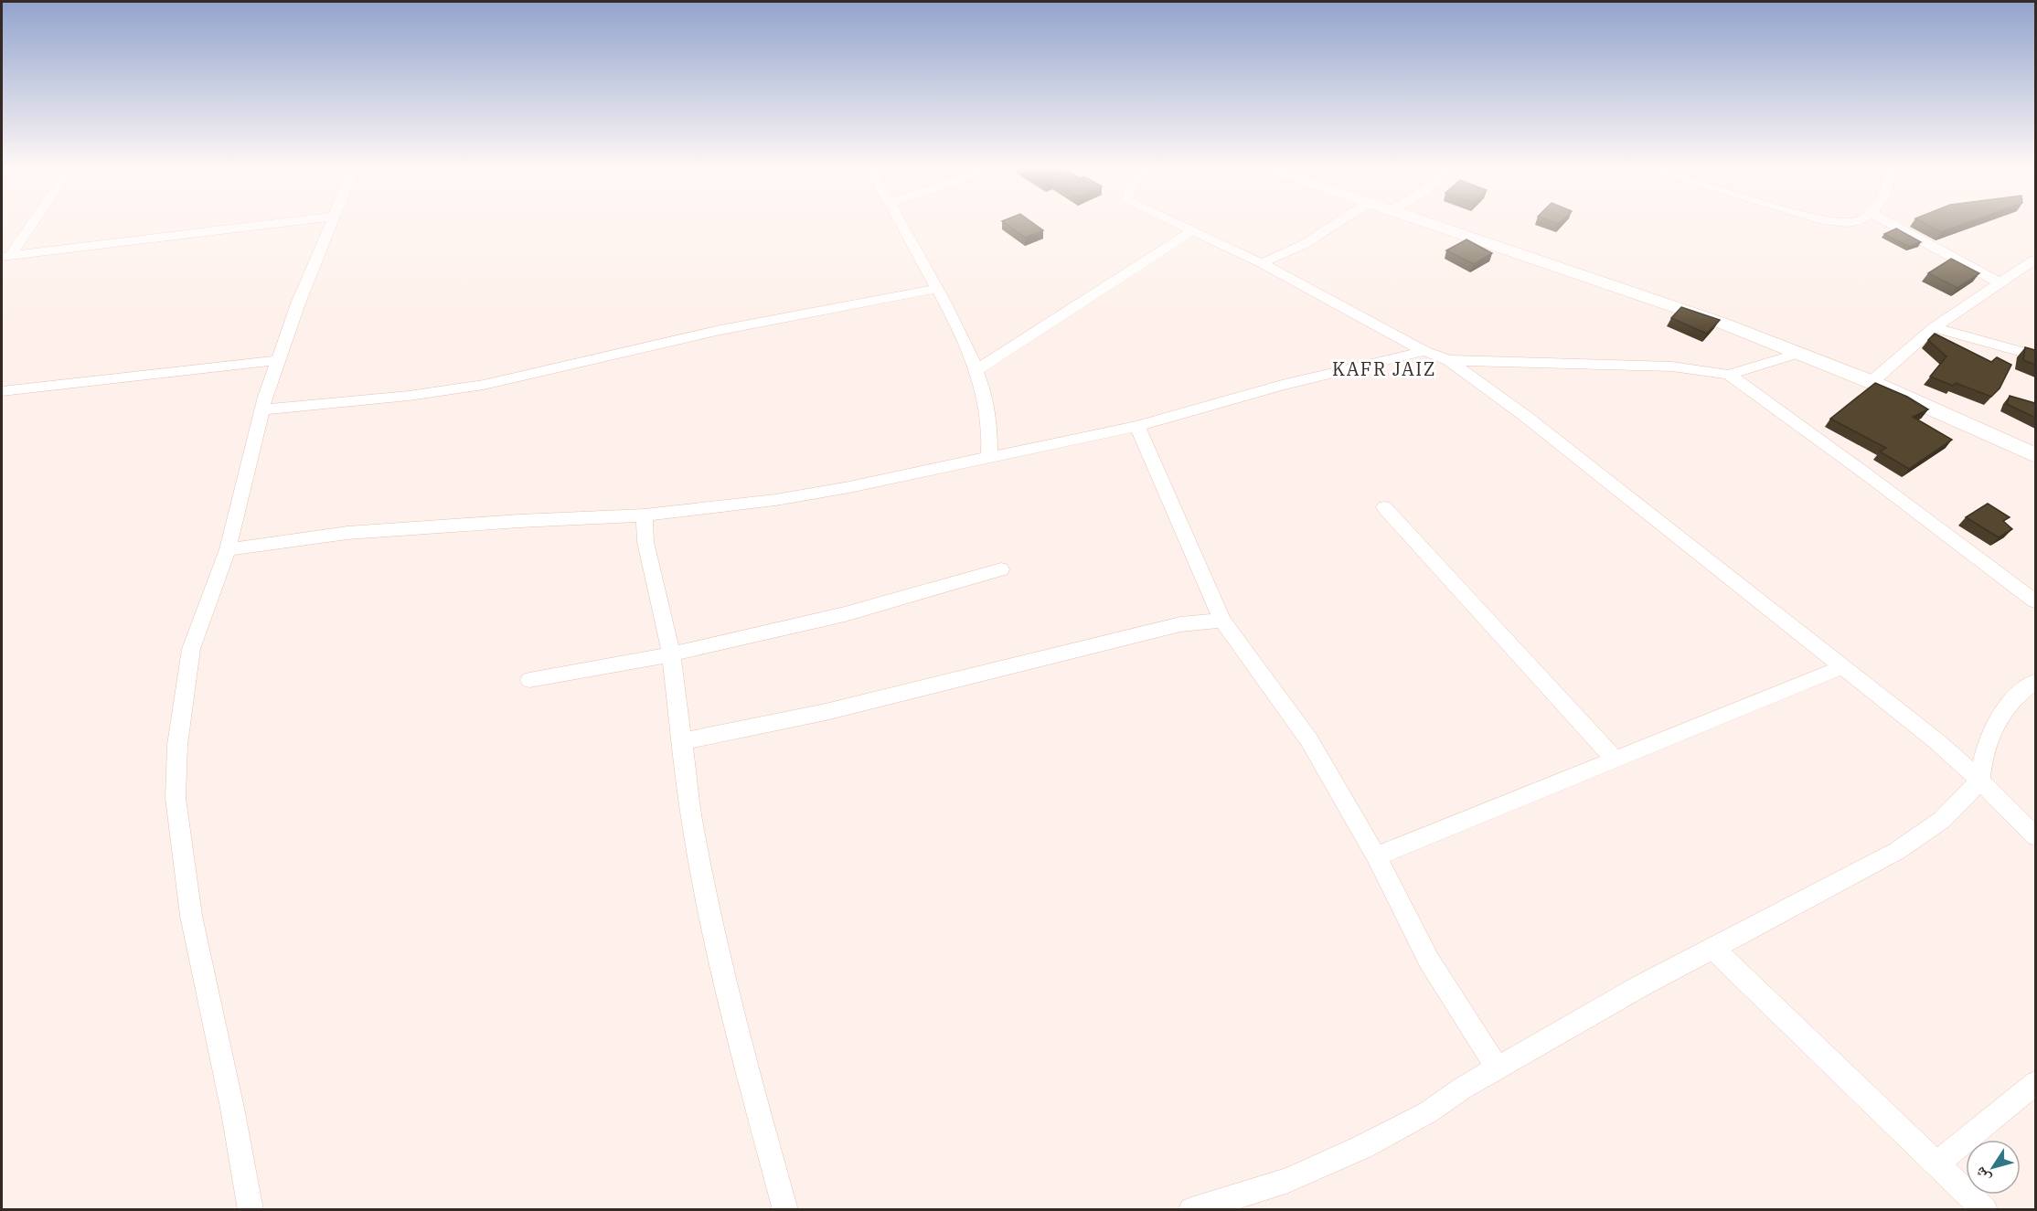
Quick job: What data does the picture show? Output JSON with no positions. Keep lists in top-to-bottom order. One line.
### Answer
{"districts":["KAFR JAIZ"],"north":"bottom left"}
